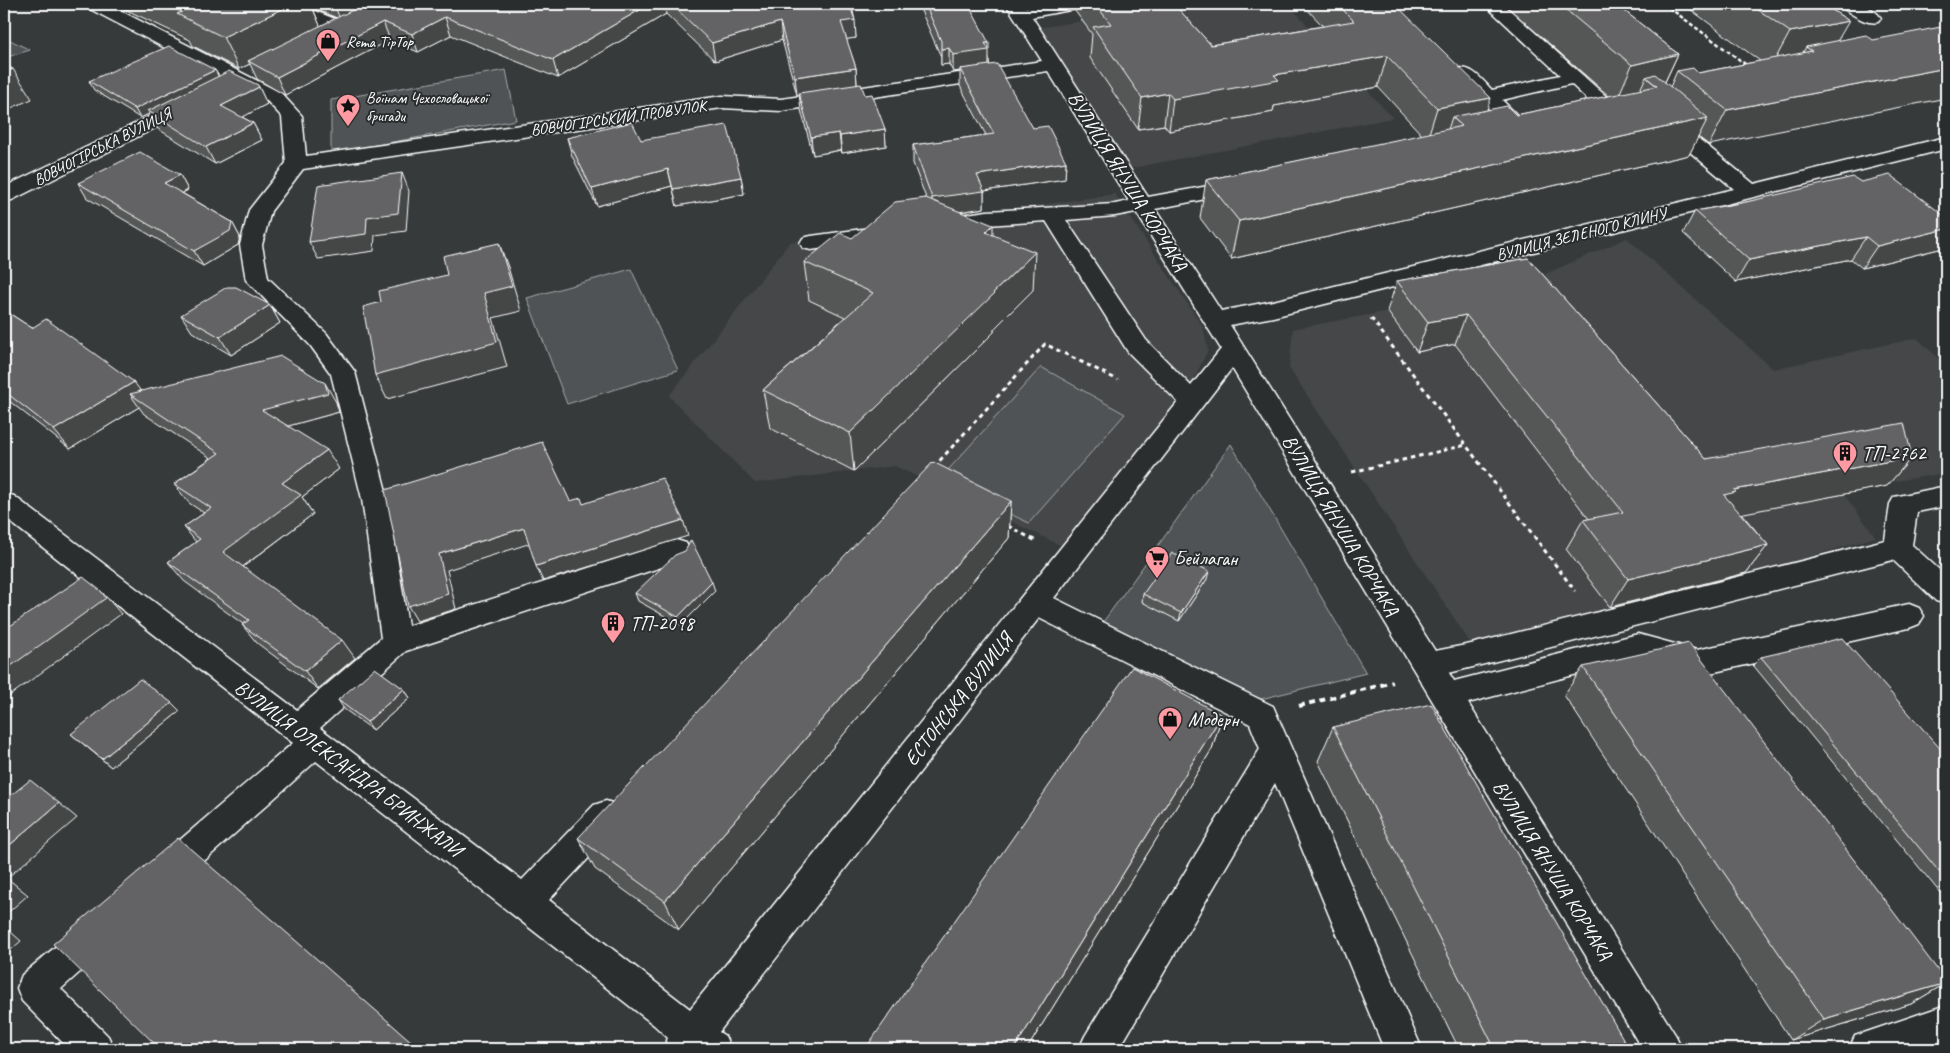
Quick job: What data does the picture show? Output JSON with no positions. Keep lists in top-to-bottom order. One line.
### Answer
{"streets":{"street":["ВОВЧОГІРСЬКИЙ ПРОВУЛОК","ВОВЧОГІРСЬКА ВУЛИЦЯ","ВУЛИЦЯ ЯНУША КОРЧАКА","ВУЛИЦЯ ЗЕЛЕНОГО КЛИНУ","ЕСТОНСЬКА ВУЛИЦЯ","ВУЛИЦЯ ОЛЕКСАНДРА БРИНЖАЛИ"]},"crossings":[["ВОВЧОГІРСЬКИЙ ПРОВУЛОК","ВУЛИЦЯ ЯНУША КОРЧАКА"],["ВУЛИЦЯ ЯНУША КОРЧАКА","ВУЛИЦЯ ЗЕЛЕНОГО КЛИНУ"],["ВУЛИЦЯ ЯНУША КОРЧАКА","ЕСТОНСЬКА ВУЛИЦЯ"],["ЕСТОНСЬКА ВУЛИЦЯ","ВУЛИЦЯ ОЛЕКСАНДРА БРИНЖАЛИ"]],"places":{"shop":["Rema TipTop","Модерн"],"place":["Воїнам Чехословацької бригади"],"building":["ТП-2762","ТП-2098"],"supermarket":["Бейлаган"]}}
